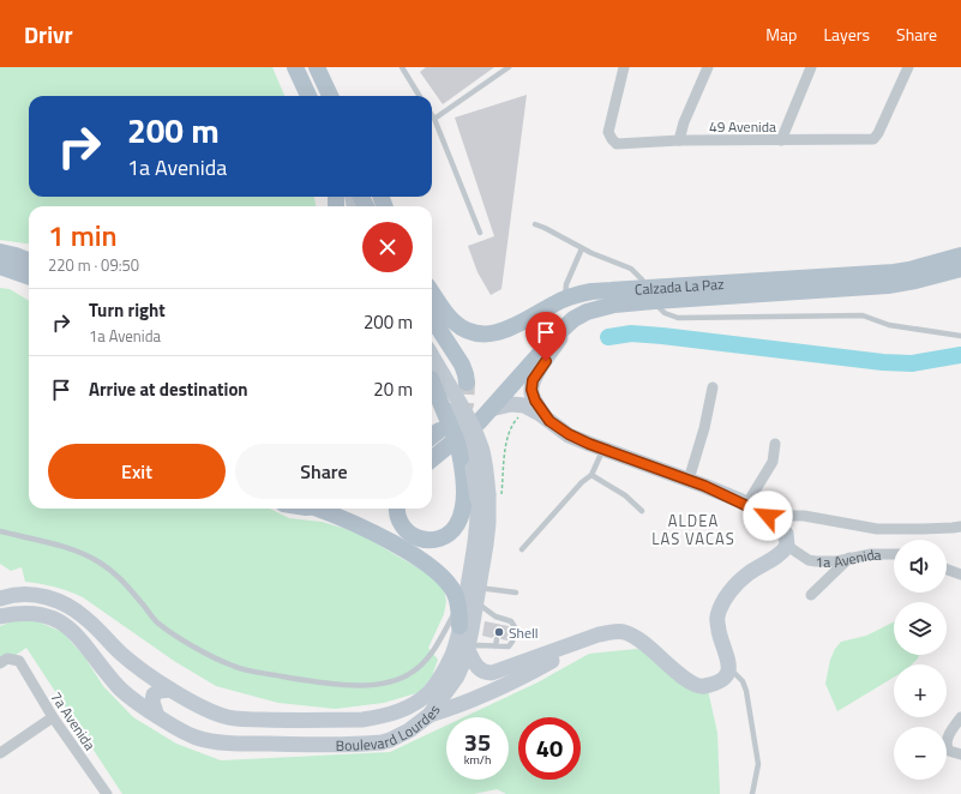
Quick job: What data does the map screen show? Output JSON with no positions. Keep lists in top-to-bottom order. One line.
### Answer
{"streets":{"main road":["Calzada La Paz","Boulevard Lourdes"],"street":["49 Avenida","1a Avenida","7a Avenida"]},"districts":["ALDEA LAS VACAS"],"places":["Shell"],"page":{"header":"Drivr","nav":["Map","Layers","Share"],"turn":["200 m","1a Avenida"],"heading":["1 min","220 m · 09:50"],"list":[{"name":"Turn right","note":"1a Avenida","value":"200 m"},{"name":"Arrive at destination","value":"20 m"}],"buttons":["Exit","Share"],"map_buttons":["+","−"],"speed":"35 km/h","limit":"40"}}
